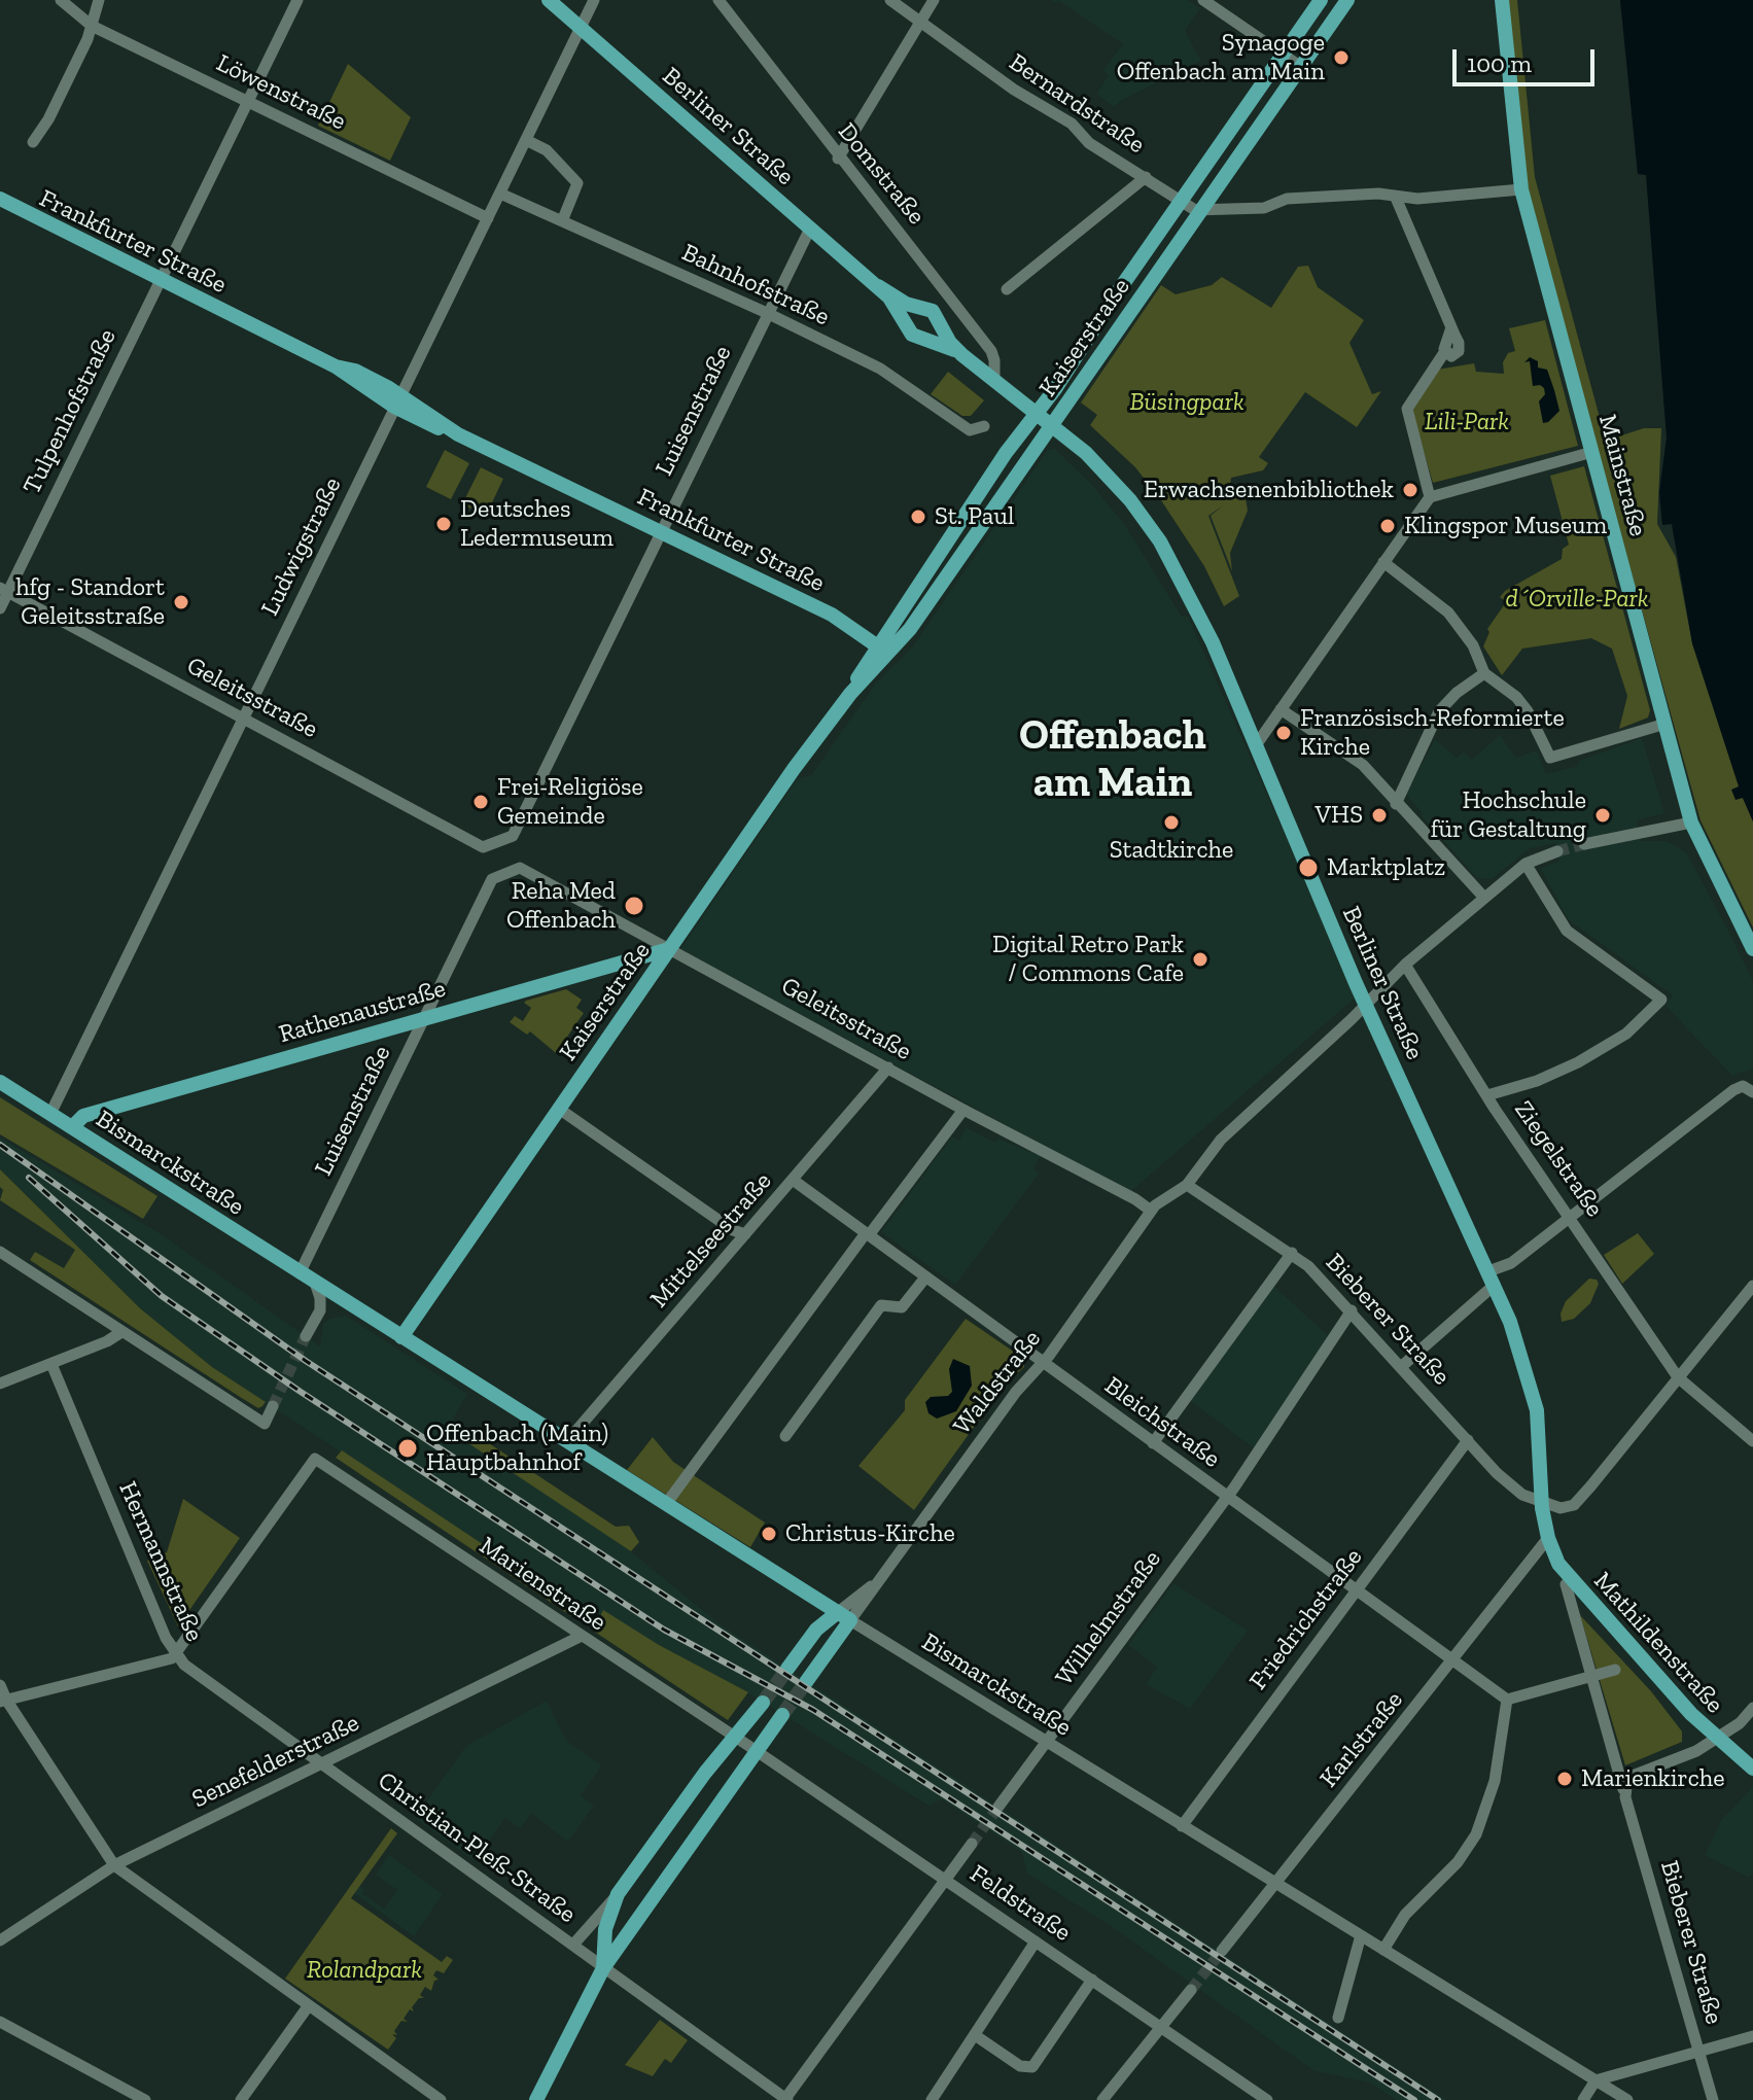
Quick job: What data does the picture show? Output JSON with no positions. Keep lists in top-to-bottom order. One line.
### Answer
{"streets":{"main road":["Berliner Straße","Frankfurter Straße","Kaiserstraße","Mainstraße","Rathenaustraße","Bismarckstraße","Bieberer Straße","Waldstraße","Mathildenstraße"],"street":["Löwenstraße","Bernardstraße","Domstraße","Bahnhofstraße","Luisenstraße","Tulpenhofstraße","Ludwigstraße","Geleitsstraße","Ziegelstraße","Mittelseestraße","Bleichstraße","Hermannstraße","Marienstraße","Wilhelmstraße","Friedrichstraße","Karlstraße","Senefelderstraße","Christian-Pleß-Straße","Feldstraße"]},"crossings":[["Löwenstraße","Tulpenhofstraße"],["Löwenstraße","Ludwigstraße"],["Bernardstraße","Kaiserstraße"],["Berliner Straße","Domstraße"],["Berliner Straße","Kaiserstraße"],["Berliner Straße","Luisenstraße"],["Berliner Straße","Ludwigstraße"],["Berliner Straße","Bieberer Straße"],["Frankfurter Straße","Kaiserstraße"],["Frankfurter Straße","Luisenstraße"],["Frankfurter Straße","Tulpenhofstraße"],["Frankfurter Straße","Ludwigstraße"],["Bahnhofstraße","Luisenstraße"],["Bahnhofstraße","Ludwigstraße"],["Kaiserstraße","Geleitsstraße"],["Kaiserstraße","Rathenaustraße"],["Kaiserstraße","Bismarckstraße"],["Luisenstraße","Geleitsstraße"],["Luisenstraße","Rathenaustraße"],["Luisenstraße","Bismarckstraße"],["Tulpenhofstraße","Geleitsstraße"],["Ludwigstraße","Geleitsstraße"],["Ludwigstraße","Bismarckstraße"],["Geleitsstraße","Rathenaustraße"],["Geleitsstraße","Mittelseestraße"],["Geleitsstraße","Waldstraße"],["Rathenaustraße","Bismarckstraße"],["Bismarckstraße","Mittelseestraße"],["Bismarckstraße","Waldstraße"],["Bismarckstraße","Wilhelmstraße"],["Bismarckstraße","Friedrichstraße"],["Bismarckstraße","Karlstraße"],["Mittelseestraße","Bleichstraße"],["Bieberer Straße","Wilhelmstraße"],["Bieberer Straße","Friedrichstraße"],["Bieberer Straße","Mathildenstraße"],["Bieberer Straße","Karlstraße"],["Waldstraße","Bleichstraße"],["Bleichstraße","Wilhelmstraße"],["Bleichstraße","Friedrichstraße"],["Bleichstraße","Karlstraße"],["Hermannstraße","Marienstraße"],["Hermannstraße","Senefelderstraße"],["Hermannstraße","Christian-Pleß-Straße"],["Marienstraße","Senefelderstraße"],["Marienstraße","Feldstraße"],["Senefelderstraße","Christian-Pleß-Straße"]],"districts":["Offenbach am Main"],"parks":["Büsingpark","Lili-Park","d´Orville-Park","Rolandpark"],"places":["Synagoge Offenbach am Main","Erwachsenenbibliothek","St. Paul","Deutsches Ledermuseum","Klingspor Museum","hfg - Standort Geleitsstraße","Französisch-Reformierte Kirche","Frei-Religiöse Gemeinde","VHS","Hochschule für Gestaltung","Stadtkirche","Marktplatz","Reha Med Offenbach","Digital Retro Park / Commons Cafe","Offenbach (Main) Hauptbahnhof","Christus-Kirche","Marienkirche"],"scale_bar":"100 m"}
